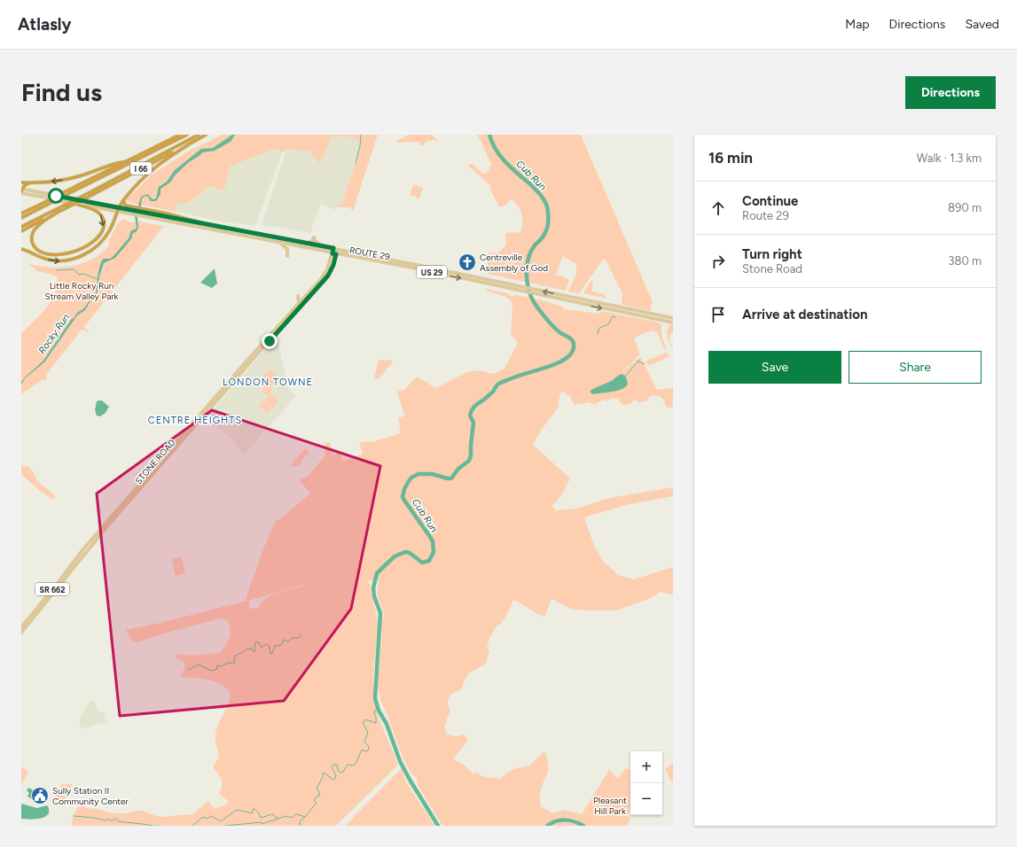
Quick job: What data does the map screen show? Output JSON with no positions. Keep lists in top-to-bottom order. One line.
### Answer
{"streets":{"highway":["I 66"],"main road":["ROUTE 29","US 29","STONE ROAD","SR 662"]},"crossings":[["ROUTE 29","STONE ROAD"]],"districts":["LONDON TOWNE","CENTRE HEIGHTS"],"water":["Cub Run","Rocky Run"],"parks":["Little Rocky Run Stream Valley Park","Pleasant Hill Park"],"places":{"church":["Centreville Assembly of God"],"public building":["Sully Station II Community Center"]},"page":{"header":"Atlasly","nav":["Map","Directions","Saved"],"buttons":["Directions",["Save","Share"]],"title":"Find us","heading":["16 min","Walk · 1.3 km"],"list":[["Continue","Route 29","890 m"],["Turn right","Stone Road","380 m"],"Arrive at destination"],"map_buttons":["+","−"]}}
